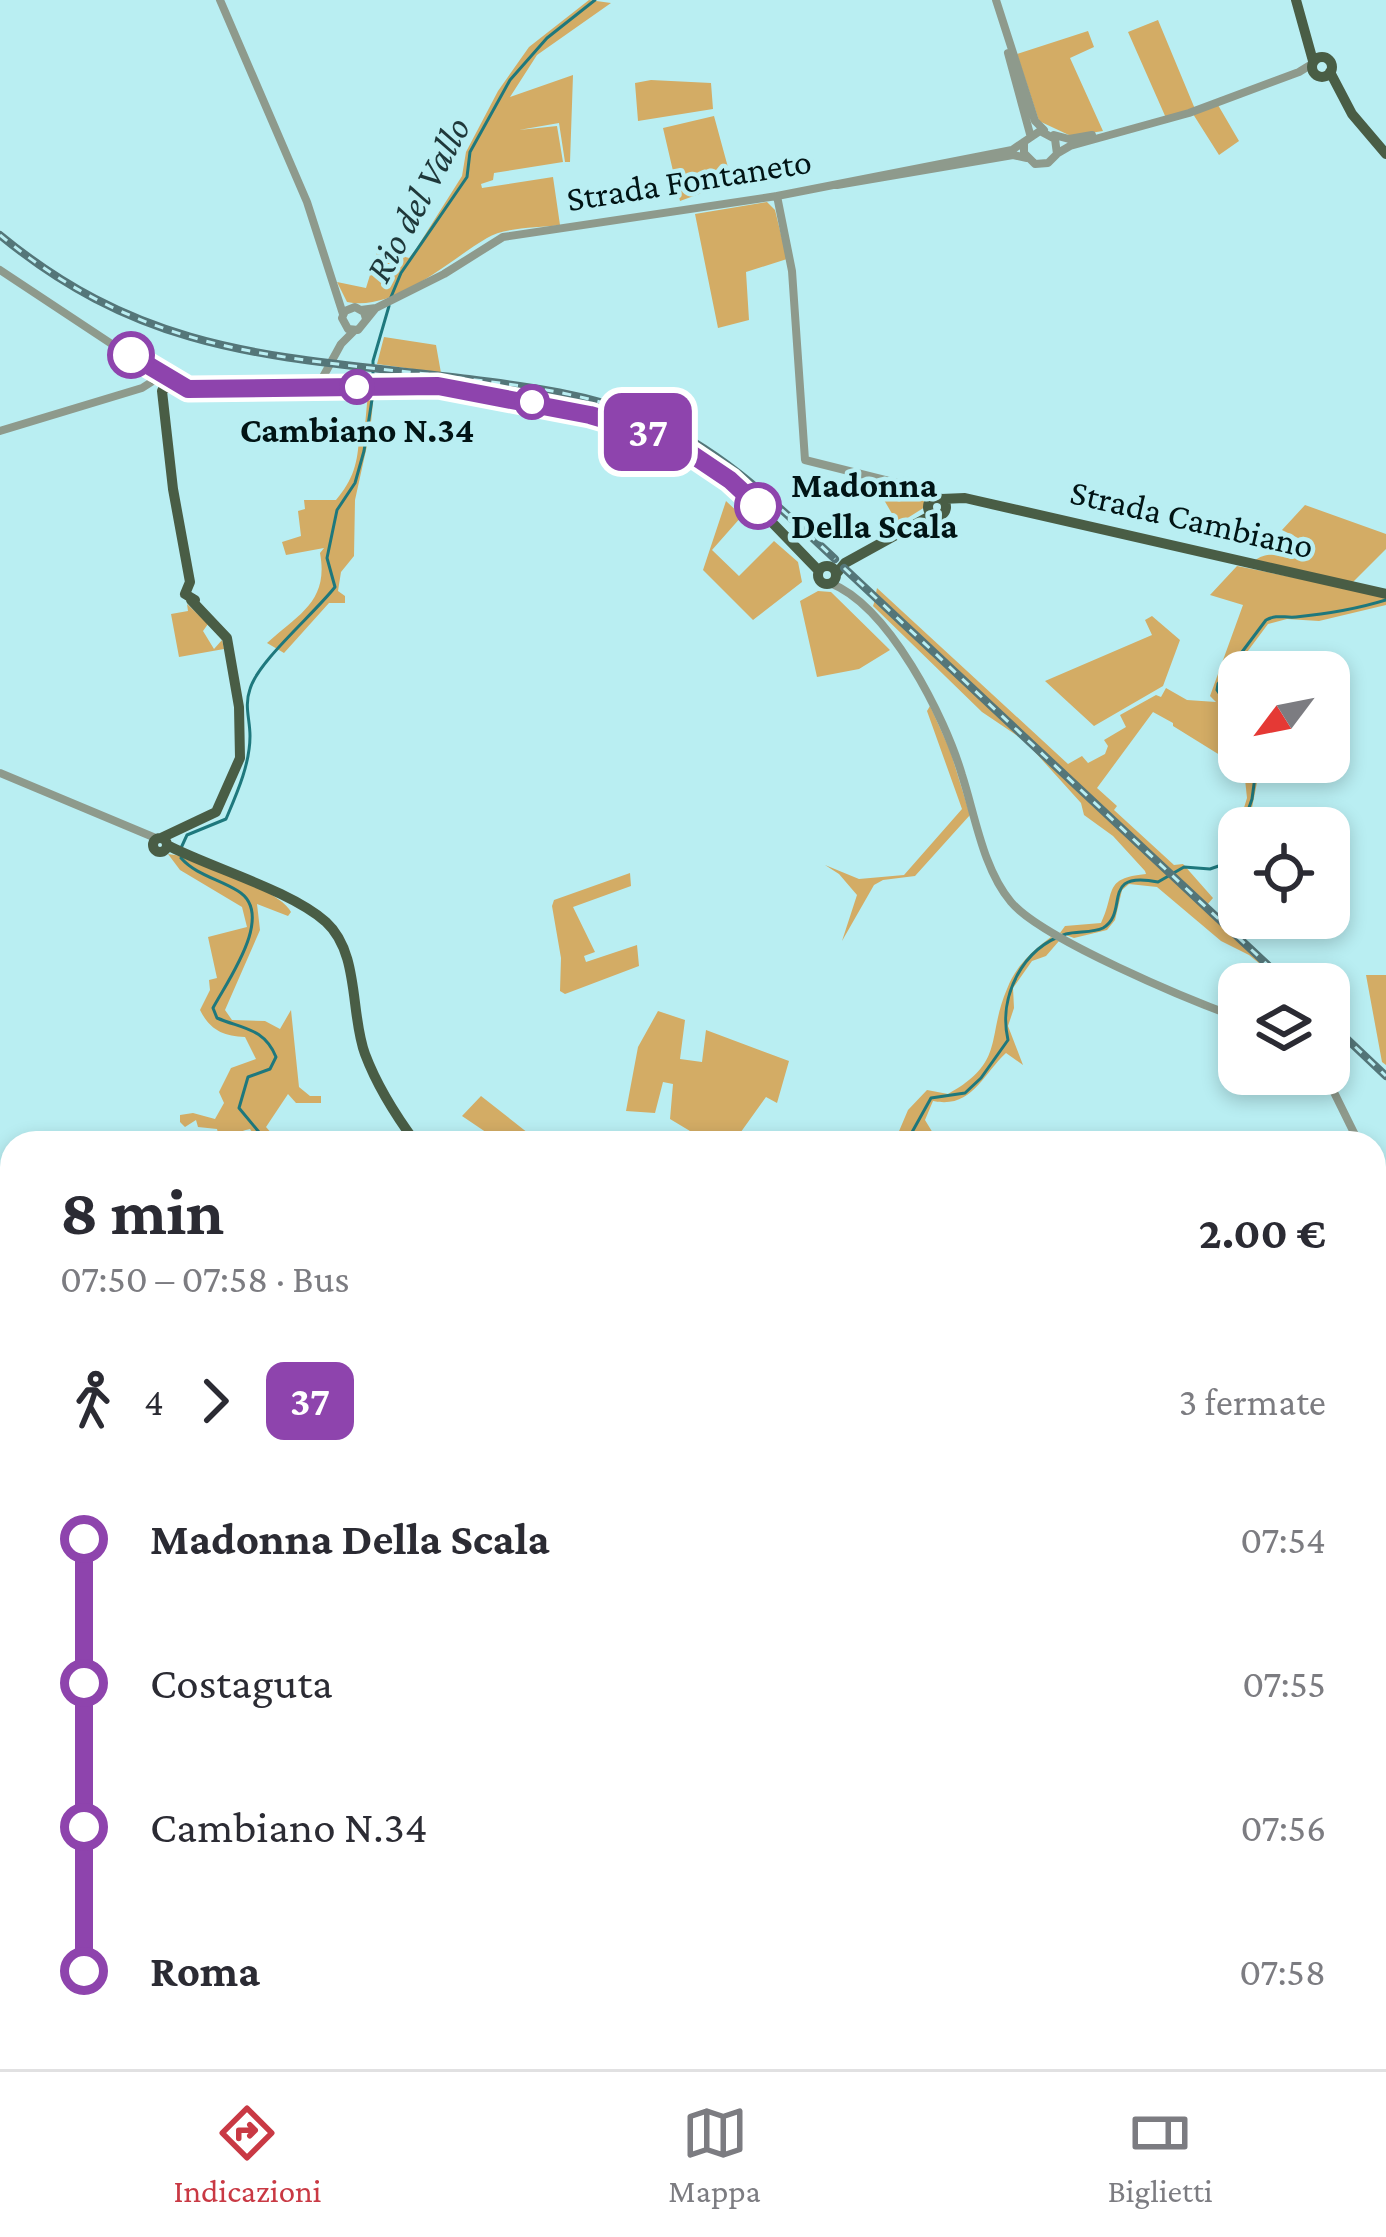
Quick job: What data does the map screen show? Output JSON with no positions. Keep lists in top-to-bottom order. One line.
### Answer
{"streets":{"main road":["Strada Cambiano"],"street":["Strada Fontaneto"]},"water":["Rio del Vallo"],"places":["Cambiano N.34","Madonna Della Scala"],"lines":["bus line 37"],"north":"bottom left","page":{"on_map":"37","heading":["8 min","07:50 – 07:58 · Bus","2.00 €"],"legs":["4","37","3 fermate"],"list":[{"name":"Madonna Della Scala","value":"07:54"},{"name":"Costaguta","value":"07:55"},{"name":"Cambiano N.34","value":"07:56"},{"name":"Roma","value":"07:58"}],"tabs":["Indicazioni","Mappa","Biglietti"]}}
